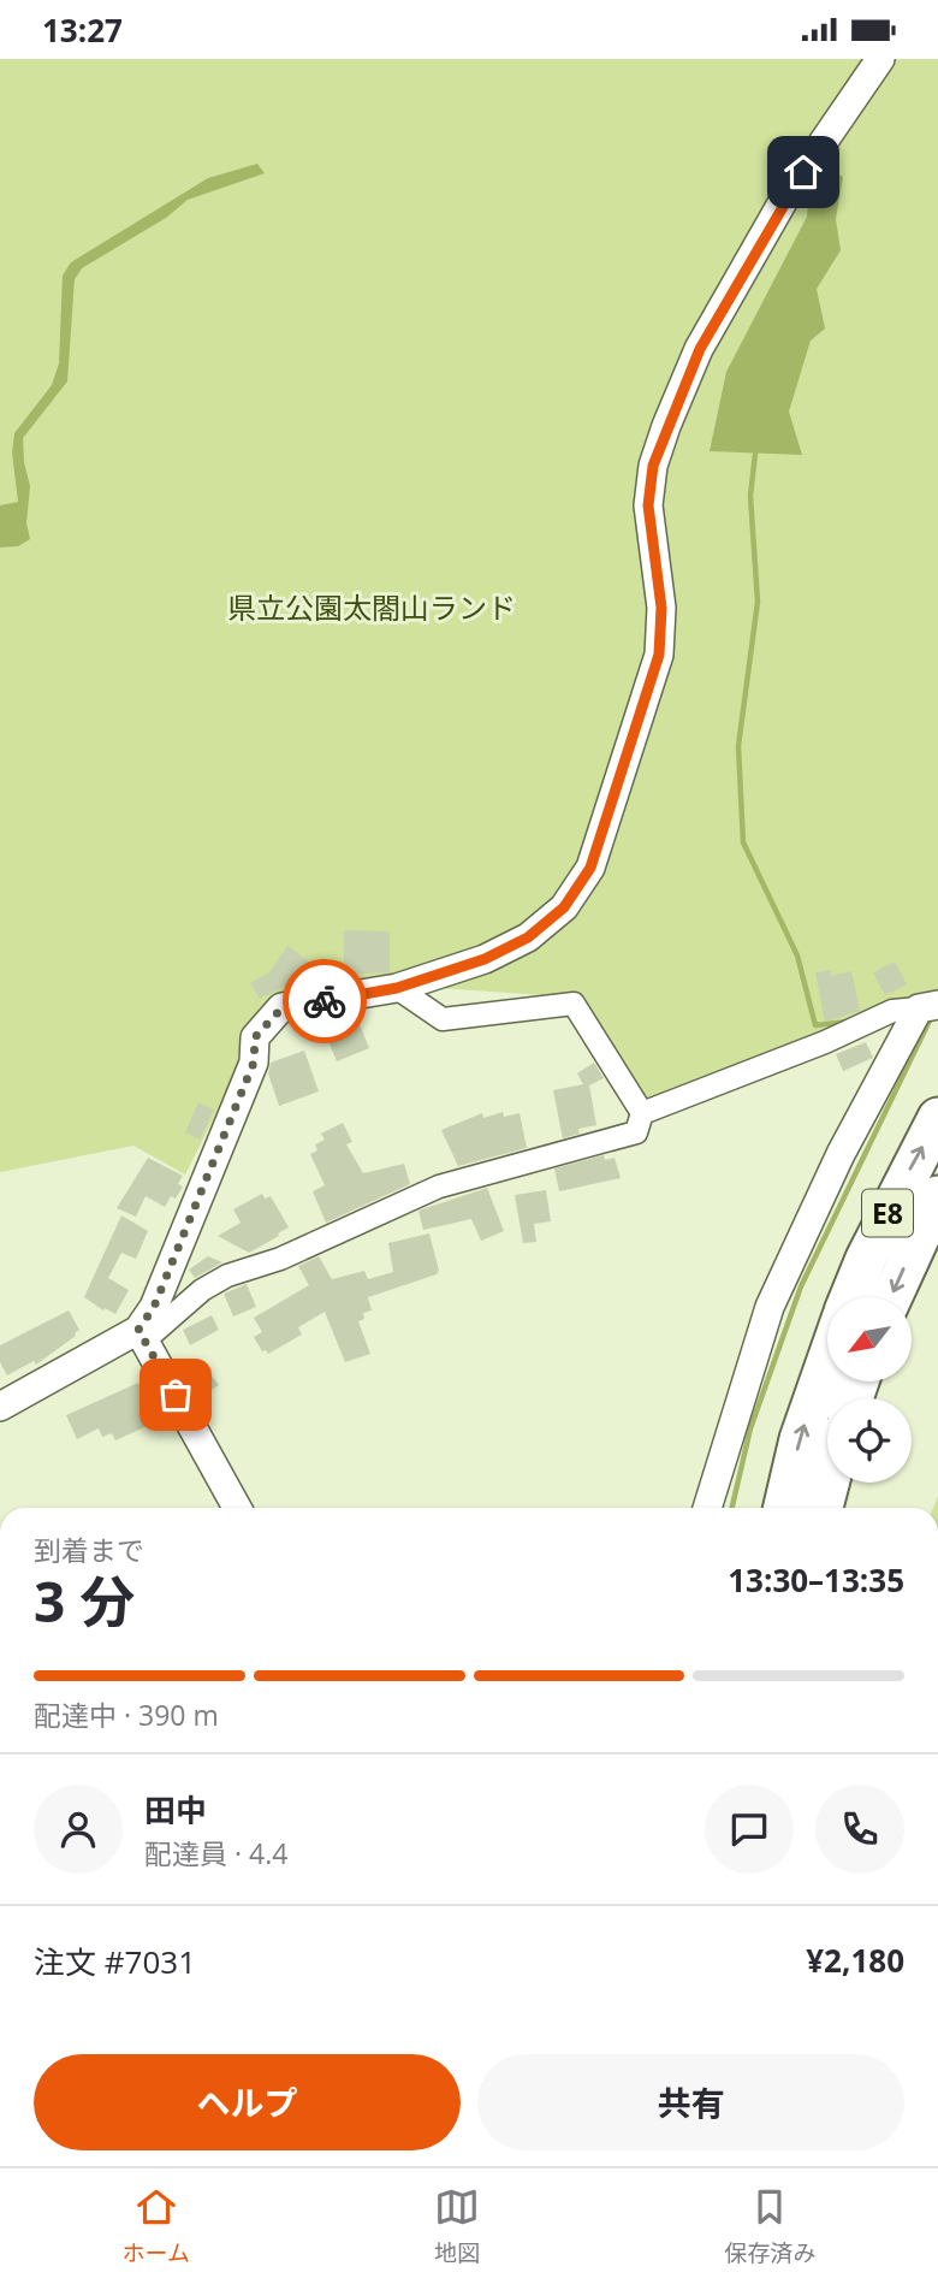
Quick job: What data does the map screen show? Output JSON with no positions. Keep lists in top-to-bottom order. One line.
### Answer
{"streets":{"highway":["E8"]},"parks":["県立公園太閤山ランド"],"north":"bottom left","page":{"status":"13:27","heading":["3 分","到着まで","13:30–13:35"],"panel":["田中","配達員 · 4.4","注文 #7031","¥2,180"],"bar":"配達中 · 390 m","buttons":["ヘルプ","共有"],"tabs":["ホーム","地図","保存済み"]}}
